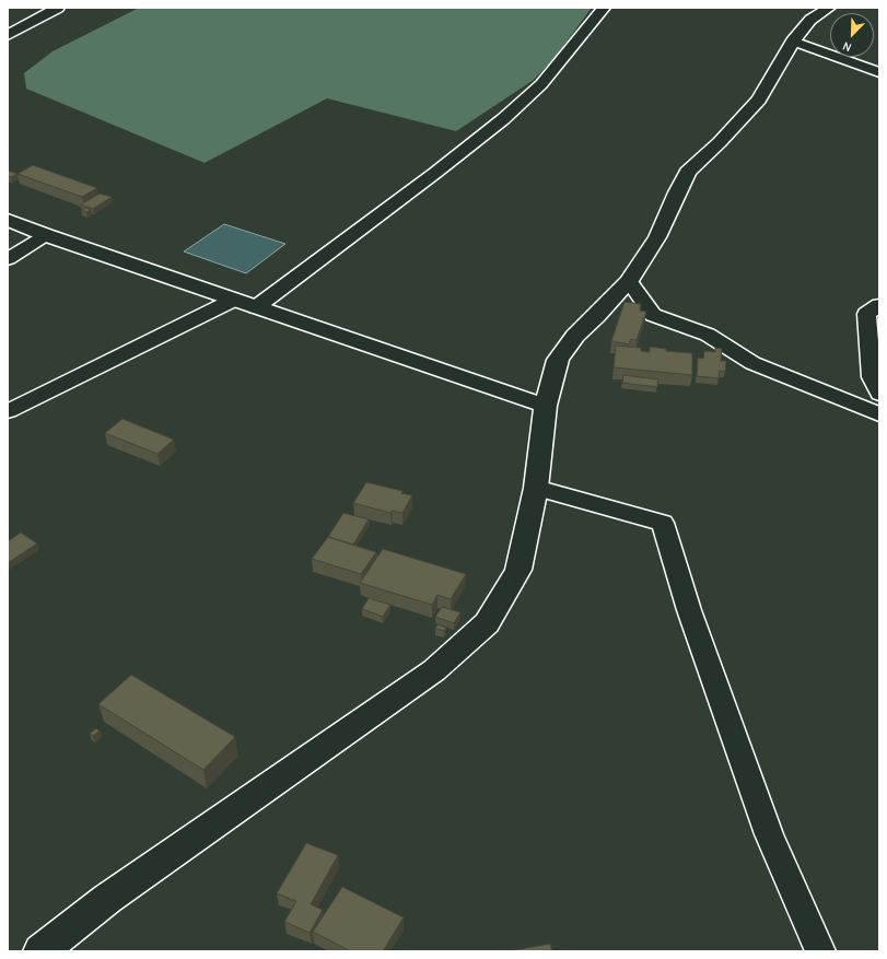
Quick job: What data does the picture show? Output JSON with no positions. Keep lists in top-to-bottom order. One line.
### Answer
{"north":"bottom left"}
